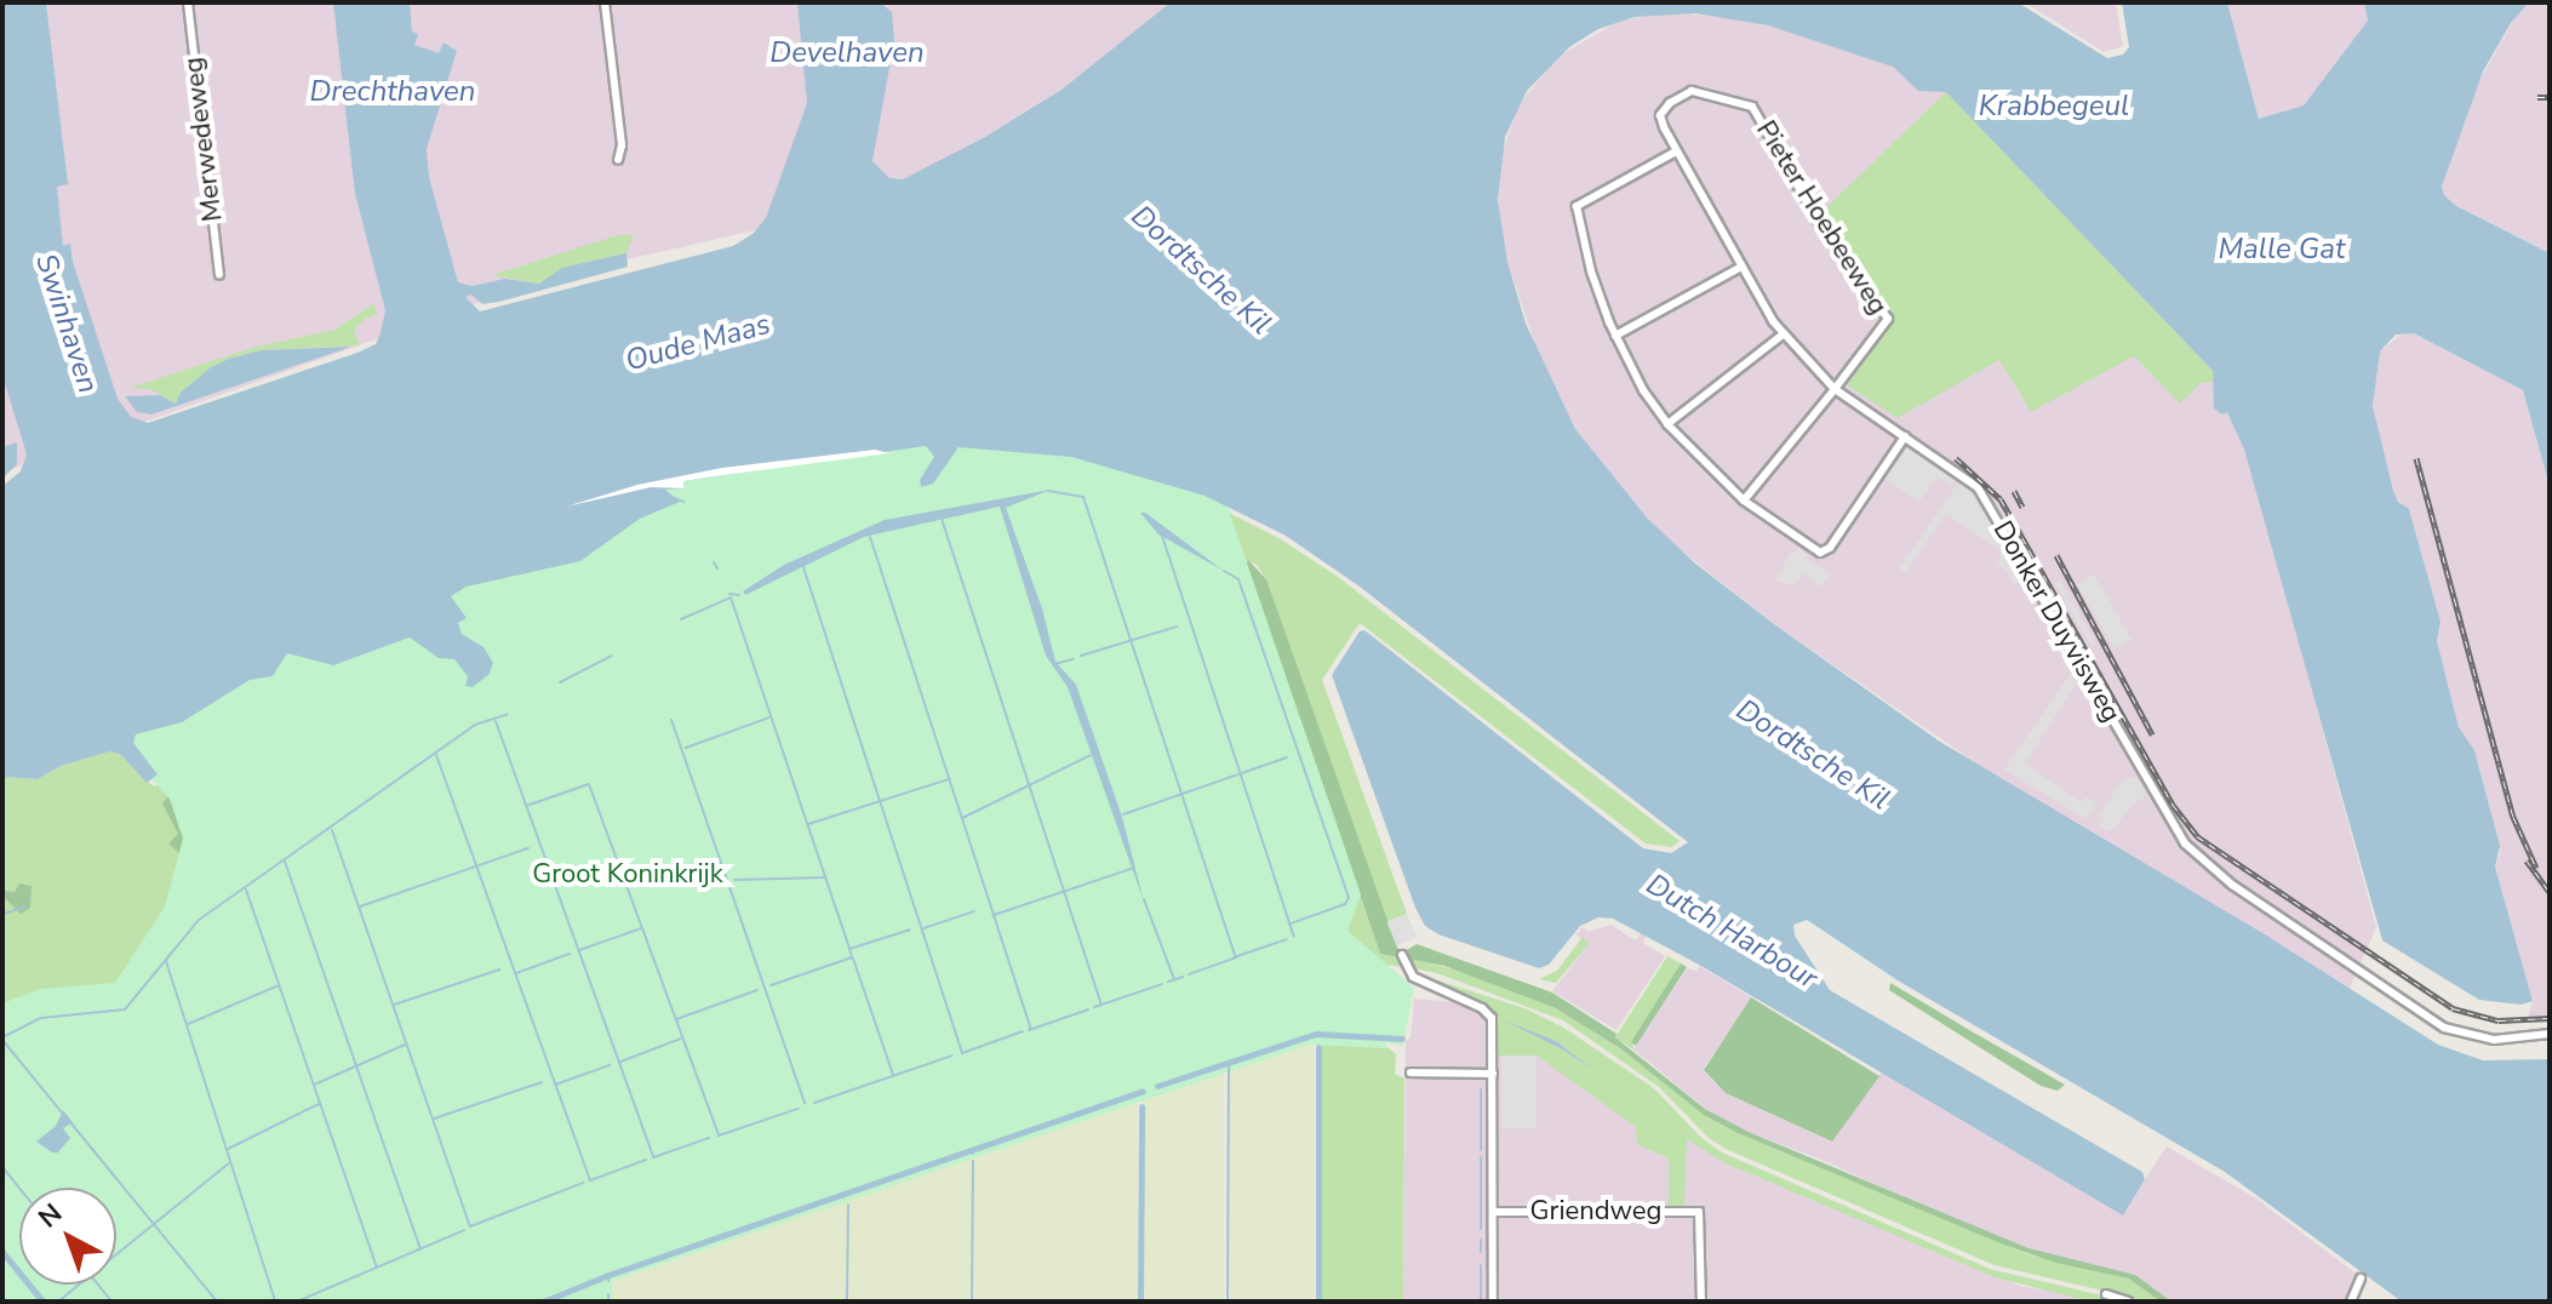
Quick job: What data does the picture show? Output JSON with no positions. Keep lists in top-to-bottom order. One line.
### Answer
{"streets":{"street":["Merwedeweg","Pieter Hoebeeweg","Donker Duyvisweg","Griendweg"]},"crossings":[["Pieter Hoebeeweg","Donker Duyvisweg"]],"water":["Develhaven","Drechthaven","Krabbegeul","Malle Gat","Dordtsche Kil","Swinhaven","Oude Maas","Dutch Harbour"],"parks":["Groot Koninkrijk"],"north":"top left"}
